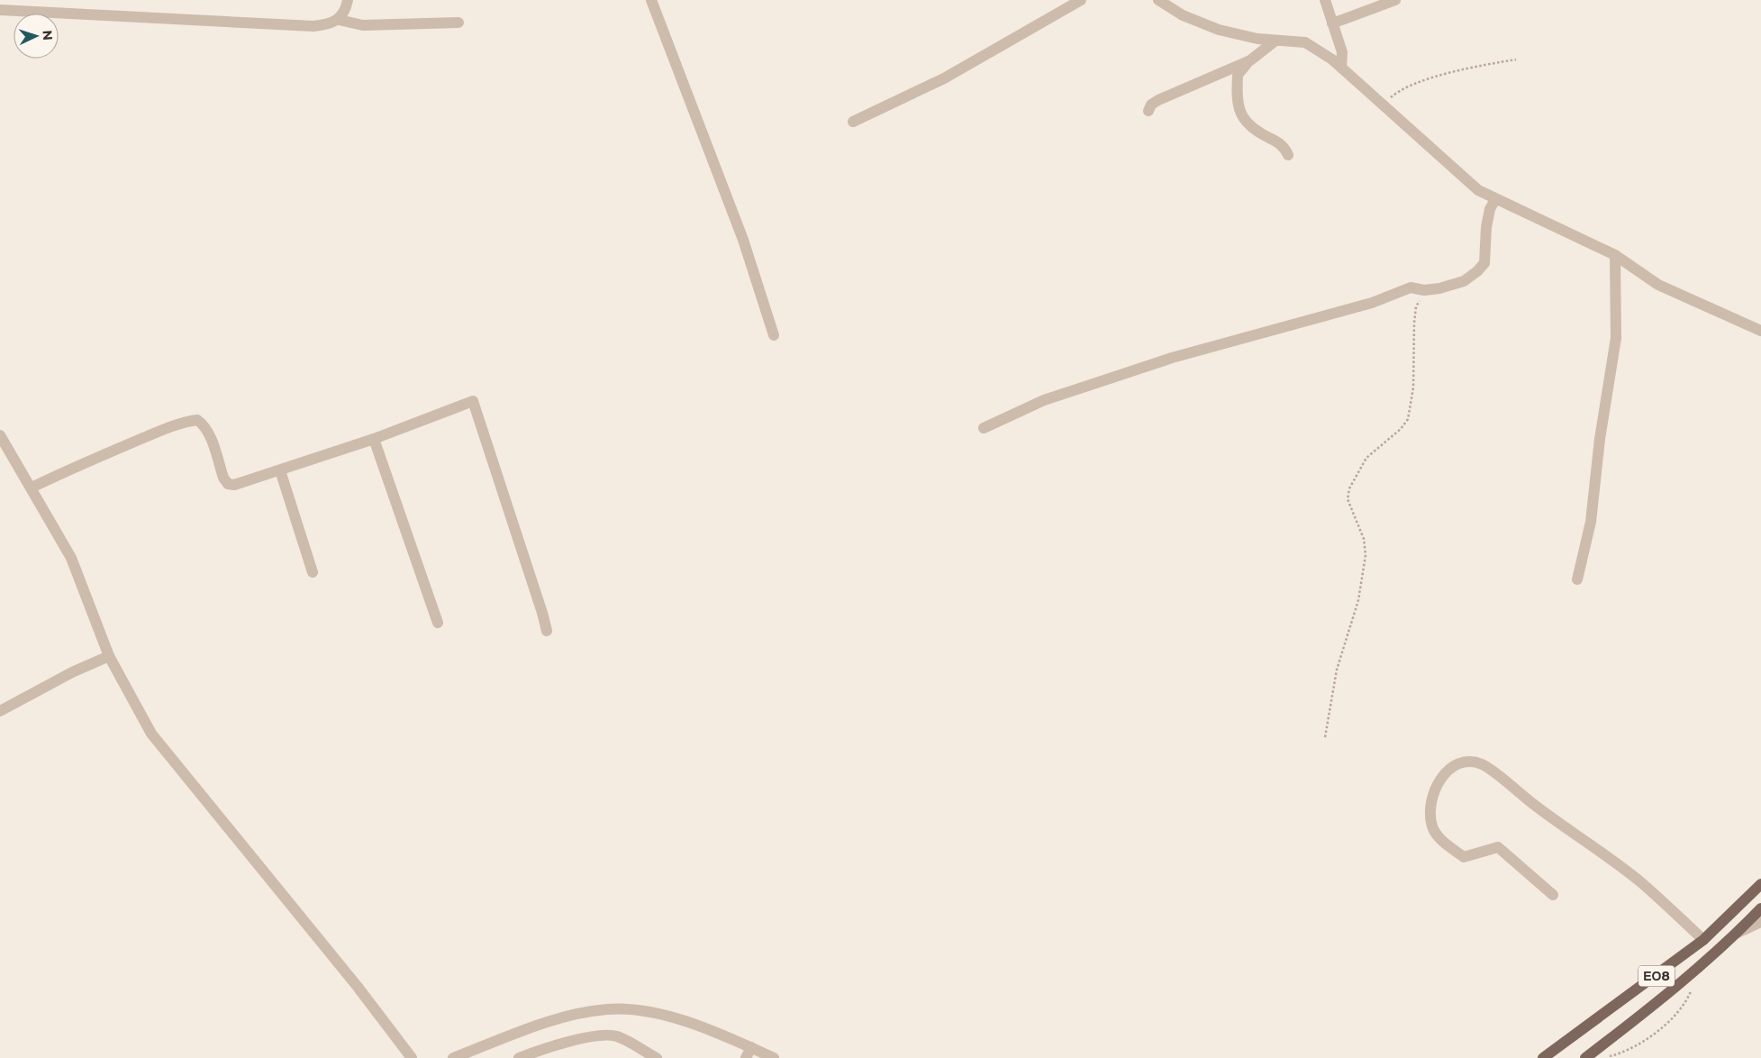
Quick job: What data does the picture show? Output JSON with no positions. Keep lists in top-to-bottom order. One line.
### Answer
{"streets":{"main road":["ΕΟ8"]},"north":"right"}
